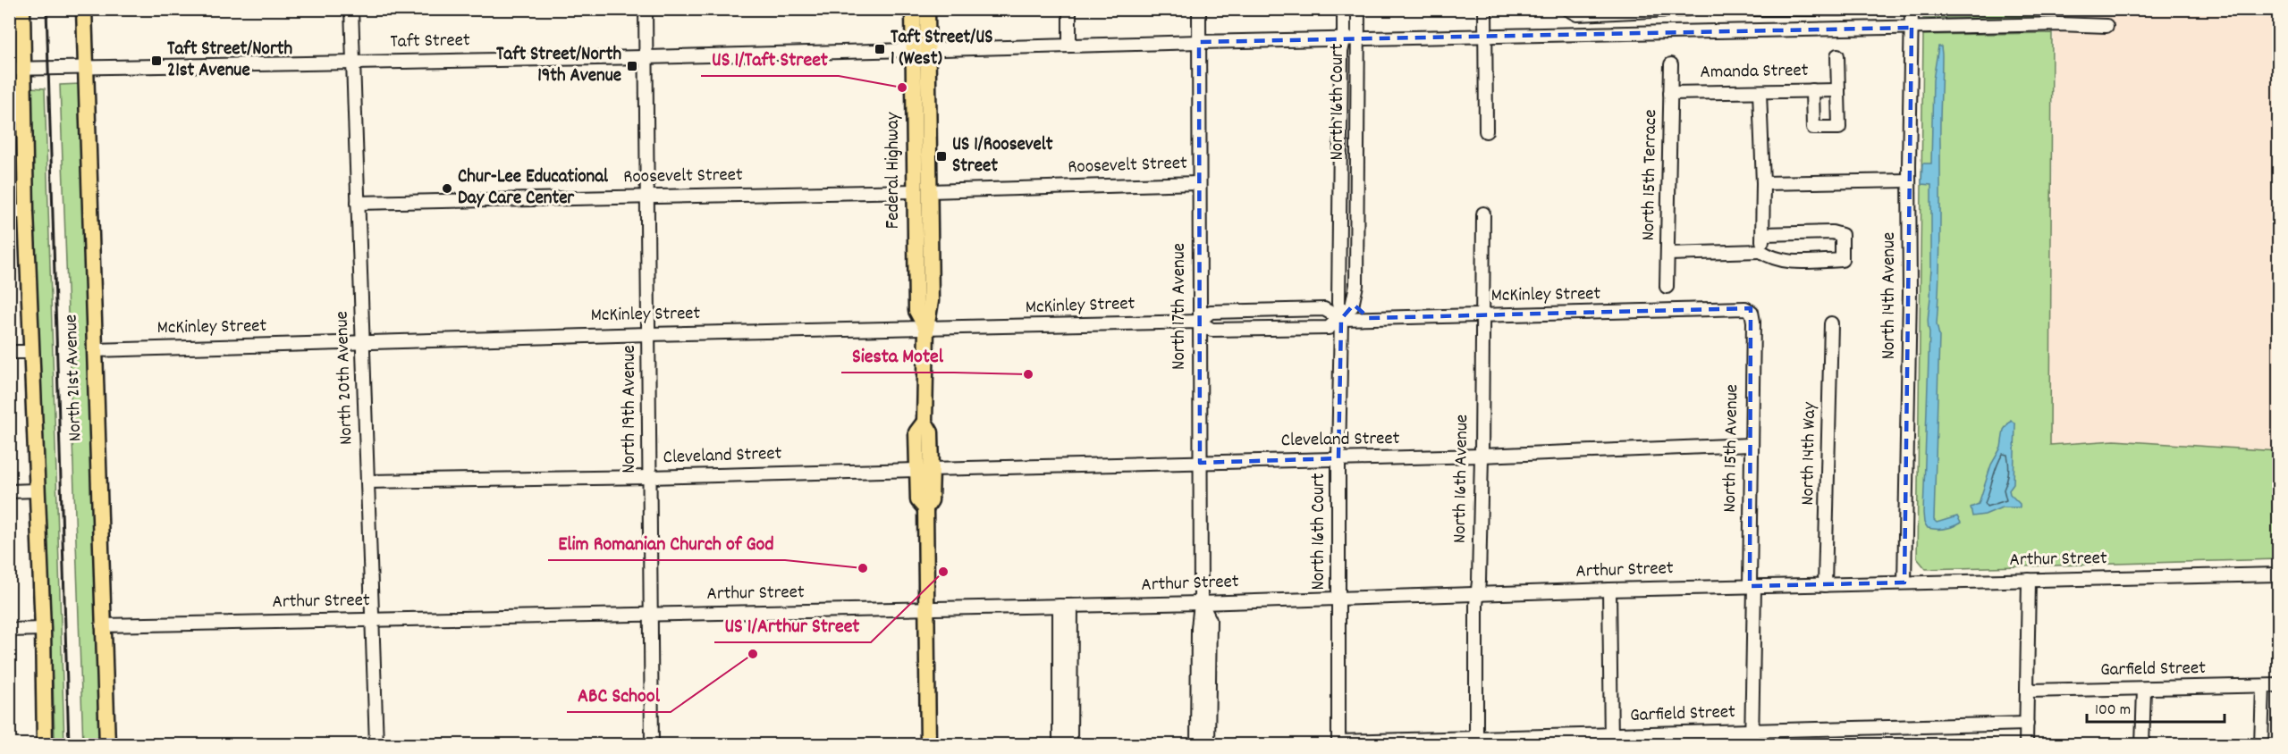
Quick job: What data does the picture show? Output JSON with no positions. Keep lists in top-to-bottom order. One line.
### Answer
{"streets":{"main road":["Federal Highway","North 21st Avenue"],"street":["Taft Street","Amanda Street","North 16th Court","Roosevelt Street","North 15th Terrace","McKinley Street","North 14th Avenue","North 17th Avenue","North 20th Avenue","North 19th Avenue","Cleveland Street","North 15th Avenue","North 14th Way","North 16th Avenue","Arthur Street","Garfield Street"]},"crossings":[["Taft Street","North 16th Court"],["Taft Street","Federal Highway"],["Taft Street","North 14th Avenue"],["Taft Street","North 17th Avenue"],["Taft Street","North 21st Avenue"],["Taft Street","North 20th Avenue"],["Taft Street","North 19th Avenue"],["Amanda Street","North 15th Terrace"],["North 16th Court","McKinley Street"],["North 16th Court","Cleveland Street"],["North 16th Court","Arthur Street"],["North 16th Court","Garfield Street"],["Roosevelt Street","Federal Highway"],["Roosevelt Street","North 17th Avenue"],["Roosevelt Street","North 20th Avenue"],["Roosevelt Street","North 19th Avenue"],["Federal Highway","McKinley Street"],["Federal Highway","Cleveland Street"],["Federal Highway","Arthur Street"],["McKinley Street","North 17th Avenue"],["McKinley Street","North 21st Avenue"],["McKinley Street","North 20th Avenue"],["McKinley Street","North 19th Avenue"],["McKinley Street","North 15th Avenue"],["McKinley Street","North 16th Avenue"],["North 14th Avenue","Arthur Street"],["North 17th Avenue","Cleveland Street"],["North 17th Avenue","Arthur Street"],["North 21st Avenue","Arthur Street"],["North 20th Avenue","Cleveland Street"],["North 20th Avenue","Arthur Street"],["North 19th Avenue","Cleveland Street"],["North 19th Avenue","Arthur Street"],["Cleveland Street","North 15th Avenue"],["Cleveland Street","North 16th Avenue"],["North 15th Avenue","Arthur Street"],["North 15th Avenue","Garfield Street"],["North 14th Way","Arthur Street"],["North 16th Avenue","Arthur Street"],["North 16th Avenue","Garfield Street"]],"places":{"transit":["Taft Street/US 1 (West)","Taft Street/North 21st Avenue","Taft Street/North 19th Avenue","US 1/Roosevelt Street"],"other":["US 1/Taft Street","Chur-Lee Educational Day Care Center","Siesta Motel","Elim Romanian Church of God","US 1/Arthur Street","ABC School"]},"scale_bar":"100 m"}
